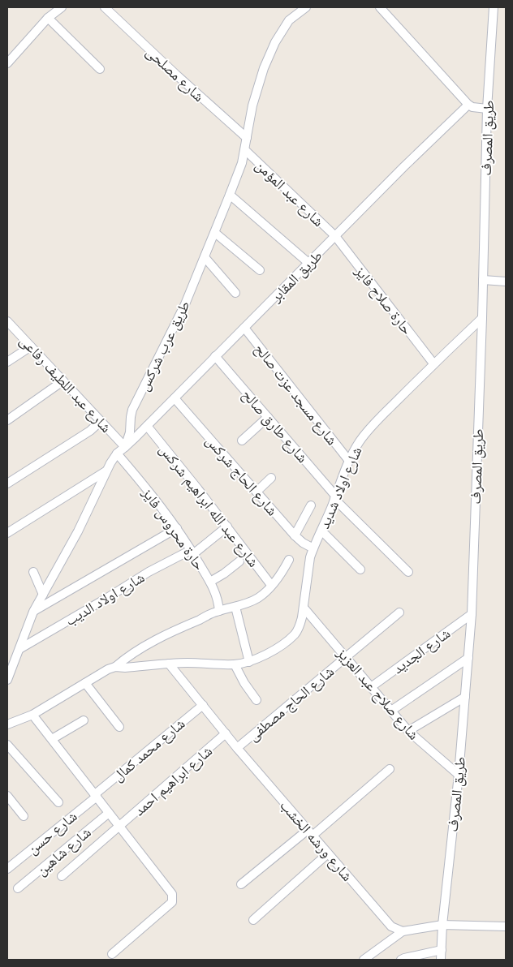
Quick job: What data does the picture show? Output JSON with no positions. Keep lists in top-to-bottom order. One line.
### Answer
{"streets":{"street":["شارع مصلحى","طريق المصرف","شارع عبد المؤمن","طريق المقابر","حارة صلاح فايز","طريق عرب شركس","شارع عبد اللطيف رفاعى","شارع مسجد عزت صالح","شارع طارق صالح","شارع الحاج شركس","شارع اولاد شديد","شارع عبد الله ابراهيم شركس","حارة محروس فايز","شارع اولاد الديب","شارع الجديد","شارع صلاح عبد العزيز","شارع الحاج مصطفى","شارع محمد كمال","شارع ابراهيم احمد","شارع حسن","شارع ورشه الخشب","شارع شاهين"]},"crossings":[["شارع مصلحى","طريق عرب شركس"],["طريق المصرف","شارع اولاد شديد"],["طريق المصرف","شارع الجديد"],["طريق المصرف","شارع صلاح عبد العزيز"],["شارع عبد المؤمن","طريق المقابر"],["شارع عبد المؤمن","حارة صلاح فايز"],["شارع عبد المؤمن","طريق عرب شركس"],["طريق المقابر","حارة صلاح فايز"],["طريق المقابر","طريق عرب شركس"],["طريق المقابر","شارع عبد اللطيف رفاعى"],["طريق المقابر","شارع مسجد عزت صالح"],["طريق المقابر","شارع طارق صالح"],["طريق المقابر","شارع الحاج شركس"],["طريق المقابر","شارع عبد الله ابراهيم شركس"],["حارة صلاح فايز","شارع اولاد شديد"],["طريق عرب شركس","شارع عبد اللطيف رفاعى"],["شارع مسجد عزت صالح","شارع اولاد شديد"],["شارع طارق صالح","شارع اولاد شديد"],["شارع الحاج شركس","شارع اولاد شديد"],["شارع اولاد شديد","شارع صلاح عبد العزيز"],["شارع اولاد شديد","شارع ورشه الخشب"],["شارع عبد الله ابراهيم شركس","شارع اولاد الديب"],["حارة محروس فايز","شارع اولاد الديب"],["شارع الجديد","شارع صلاح عبد العزيز"],["شارع صلاح عبد العزيز","شارع الحاج مصطفى"],["شارع الحاج مصطفى","شارع ورشه الخشب"],["شارع محمد كمال","شارع حسن"],["شارع محمد كمال","شارع ورشه الخشب"],["شارع ابراهيم احمد","شارع ورشه الخشب"]]}
